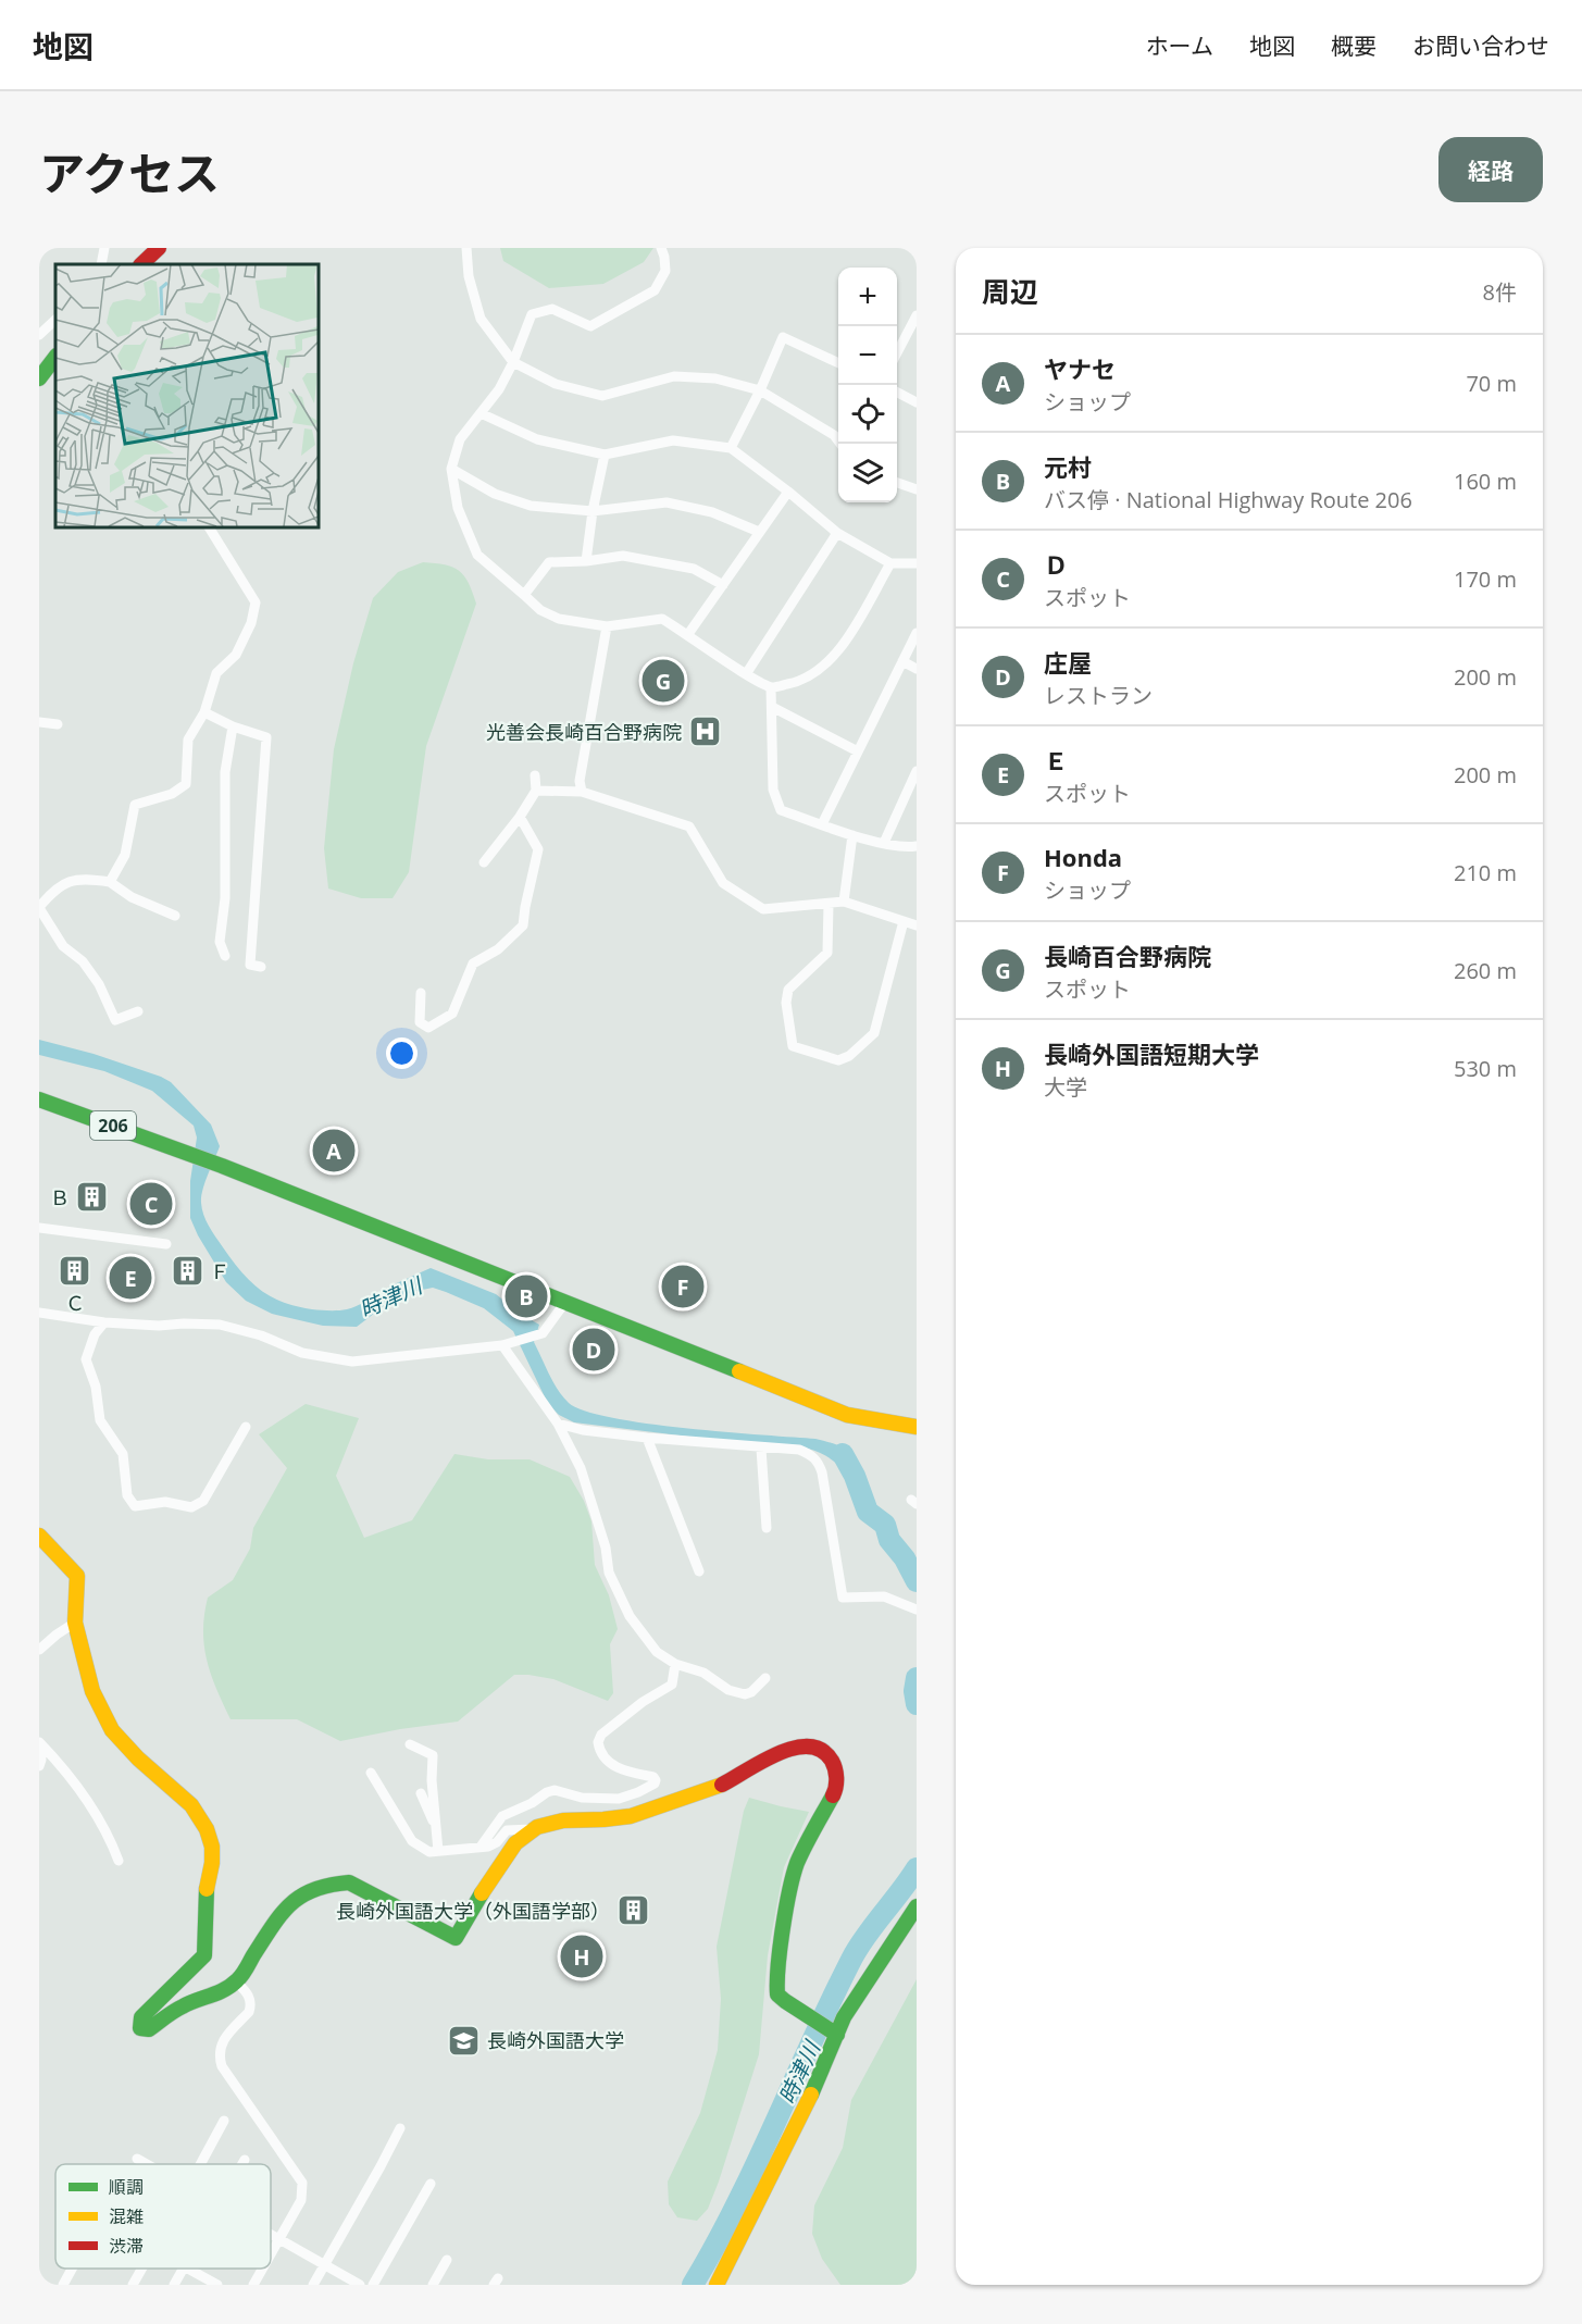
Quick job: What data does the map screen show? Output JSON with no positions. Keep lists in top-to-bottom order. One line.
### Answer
{"streets":{"main road":["206"]},"water":["時津川"],"places":{"hospital":["光善会長崎百合野病院"],"building":["Ｂ","Ｃ","Ｆ","長崎外国語大学（外国語学部）"],"school or university":["長崎外国語大学"]},"legend":["順調","混雑","渋滞"],"page":{"header":"地図","nav":["ホーム","地図","概要","お問い合わせ"],"title":"アクセス","buttons":"経路","heading":["周辺","8件"],"map_buttons":["+","−"],"list":[{"mark":"A","name":"ヤナセ","note":"ショップ","value":"70 m"},{"mark":"B","name":"元村","note":"バス停 · National Highway Route 206","value":"160 m"},{"mark":"C","name":"Ｄ","note":"スポット","value":"170 m"},{"mark":"D","name":"庄屋","note":"レストラン","value":"200 m"},{"mark":"E","name":"Ｅ","note":"スポット","value":"200 m"},{"mark":"F","name":"Honda","note":"ショップ","value":"210 m"},{"mark":"G","name":"長崎百合野病院","note":"スポット","value":"260 m"},{"mark":"H","name":"長崎外国語短期大学","note":"大学","value":"530 m"}],"pins":["G","A","C","E","F","B","D","H"]}}
